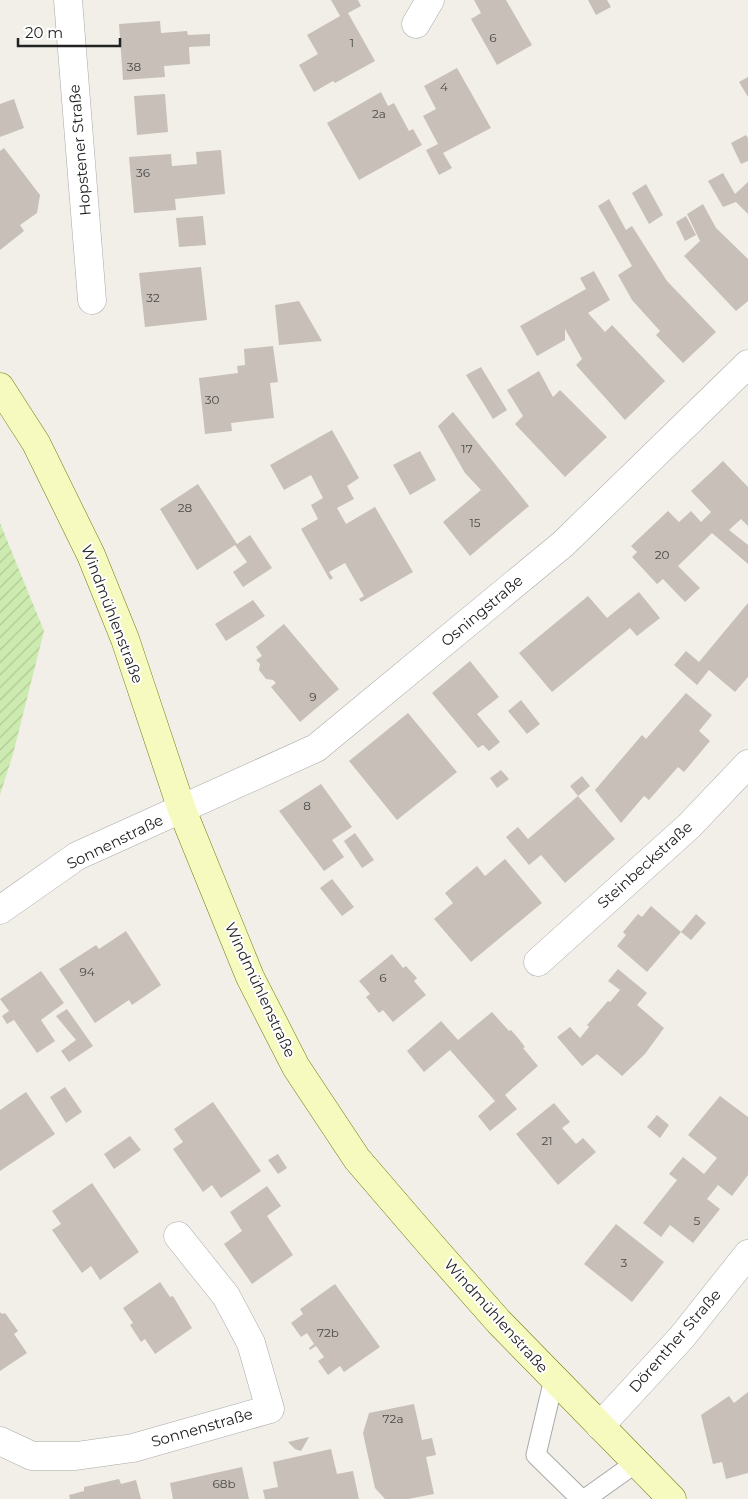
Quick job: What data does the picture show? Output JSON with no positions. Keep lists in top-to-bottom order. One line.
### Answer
{"streets":{"street":["Hopstener Straße","Osningstraße","Windmühlenstraße","Sonnenstraße","Steinbeckstraße","Dörenther Straße"]},"crossings":[["Osningstraße","Windmühlenstraße"],["Osningstraße","Sonnenstraße"],["Windmühlenstraße","Sonnenstraße"],["Windmühlenstraße","Dörenther Straße"]],"house_numbers":["6","1","38","4","2a","36","32","30","17","28","15","20","9","8","94","6","21","5","3","72b","72a","68b"],"scale_bar":"20 m"}
